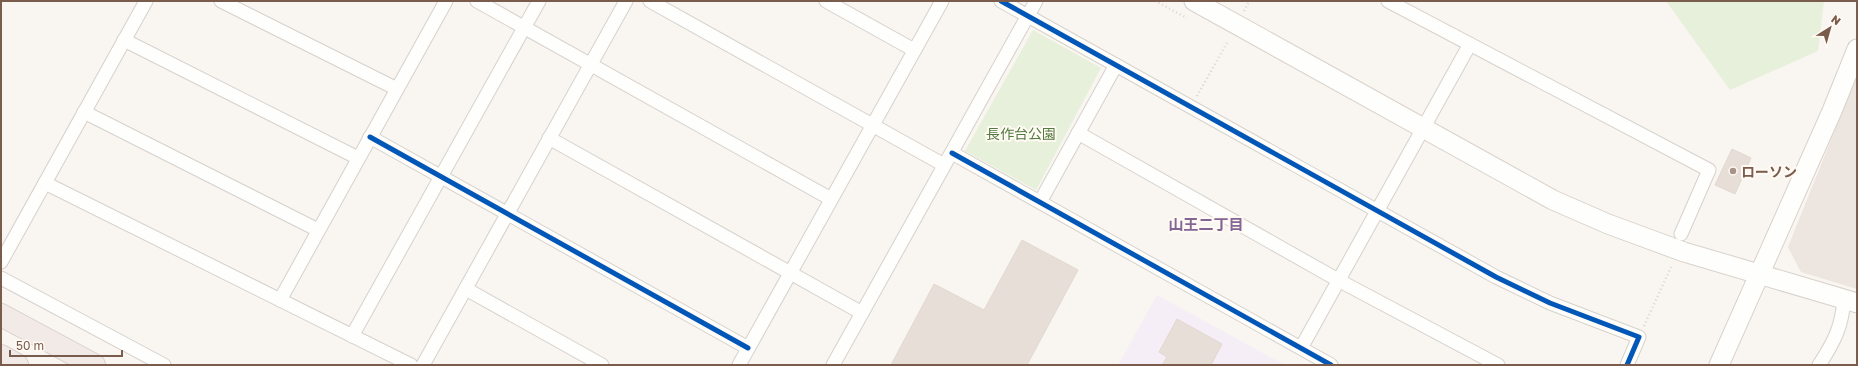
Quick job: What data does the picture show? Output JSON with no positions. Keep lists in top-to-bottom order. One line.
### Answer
{"districts":["山王二丁目"],"parks":["長作台公園"],"places":["ローソン"],"scale_bar":"50 m","north":"top right"}
